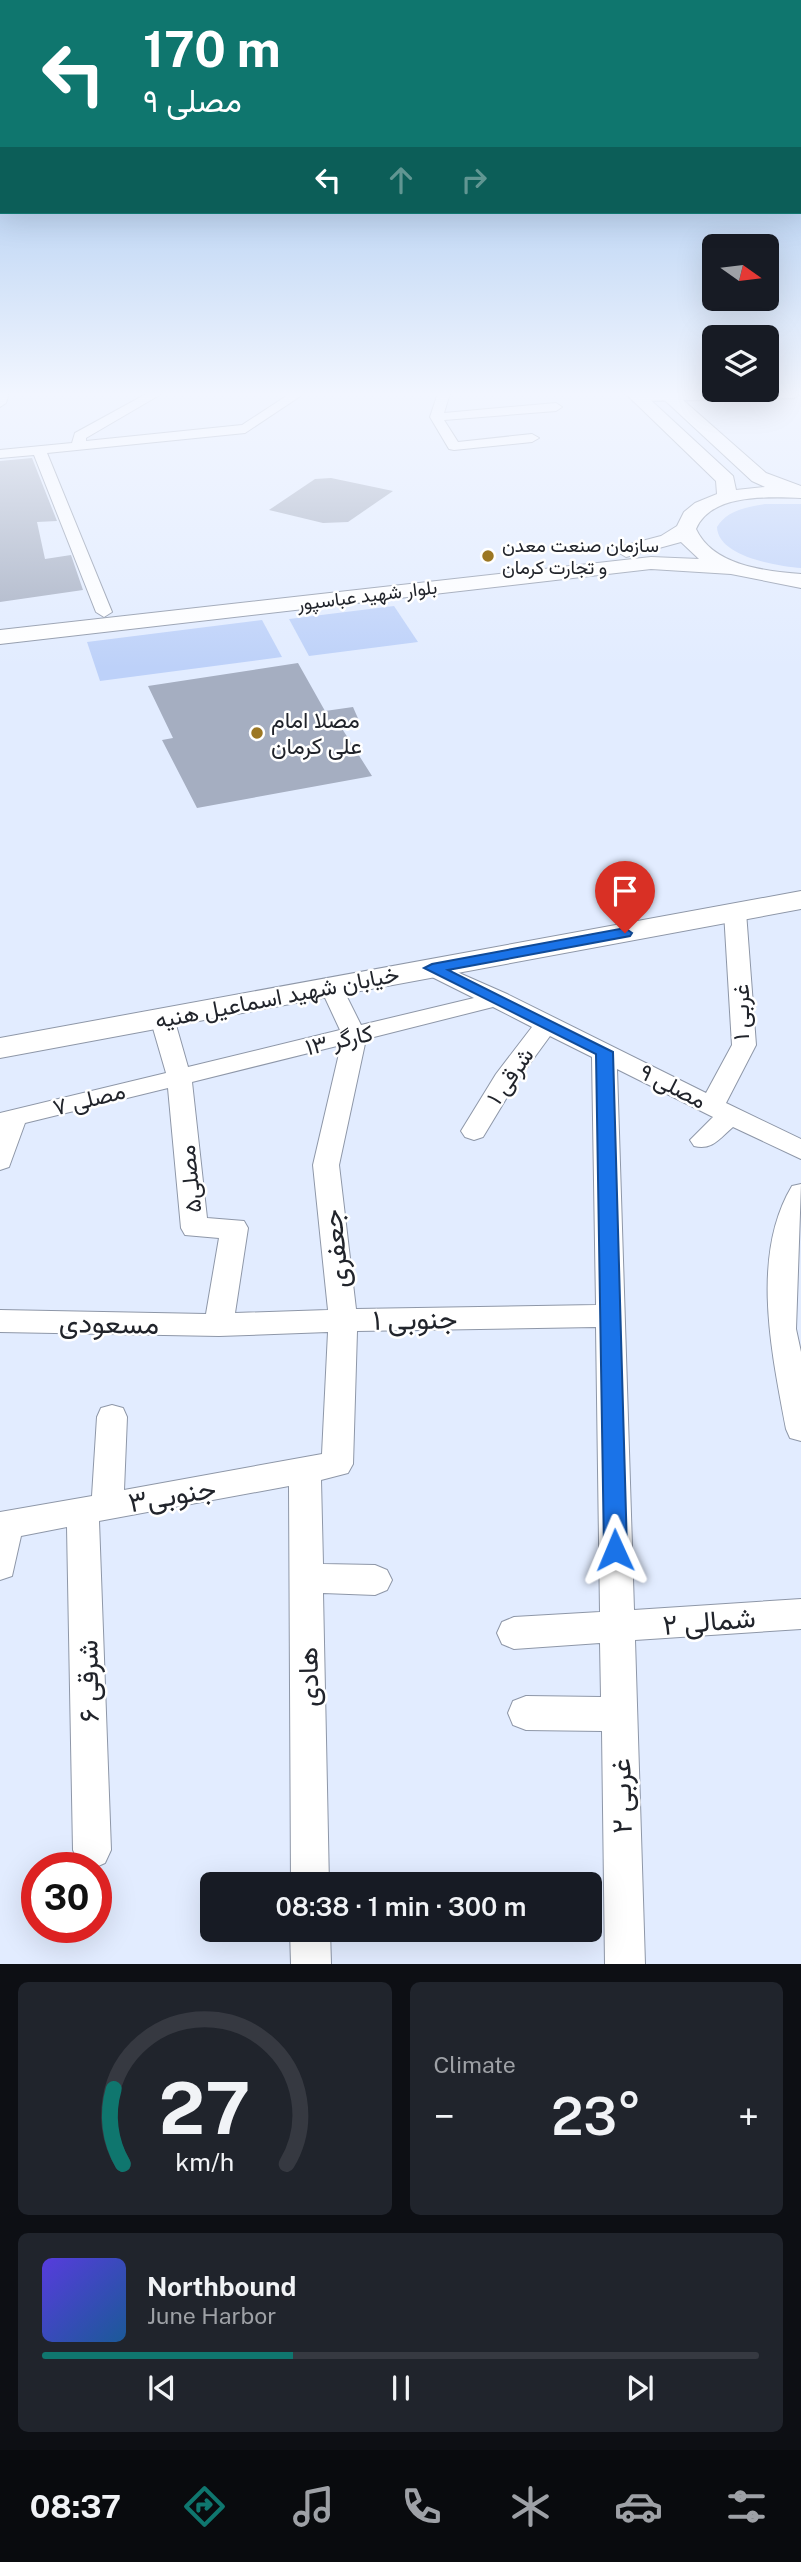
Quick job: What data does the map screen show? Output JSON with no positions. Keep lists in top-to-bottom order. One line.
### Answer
{"streets":{"main road":["بلوار شهید عباسپور","خیابان شهید اسماعیل هنیه"],"street":["۱ غربی","کارگر ۱۳","۱ شرقی","مصلی ۹","مصلی ۷","مصلی۵","جعفری","۱ جنوبی","مسعودی","جنوبی۳","۲ شمالی","هادی","۶ شرقی","۲ غربی"]},"crossings":[["خیابان شهید اسماعیل هنیه","۱ غربی"],["خیابان شهید اسماعیل هنیه","مصلی ۹"],["۱ غربی","مصلی ۹"],["کارگر ۱۳","مصلی ۹"],["کارگر ۱۳","مصلی ۷"],["کارگر ۱۳","مصلی۵"],["کارگر ۱۳","جعفری"],["۱ شرقی","مصلی ۹"],["مصلی ۹","۲ غربی"],["مصلی ۷","مصلی۵"],["مصلی۵","۱ جنوبی"],["مصلی۵","مسعودی"],["جعفری","۱ جنوبی"],["جعفری","جنوبی۳"],["جعفری","هادی"],["۱ جنوبی","مسعودی"],["۱ جنوبی","۲ غربی"],["جنوبی۳","هادی"],["جنوبی۳","۶ شرقی"],["۲ شمالی","۲ غربی"]],"places":["سازمان صنعت معدن و تجارت کرمان","مصلا امام علی کرمان"],"north":"right","page":{"turn":["170 m","مصلی ۹"],"limit":"30","trip":"08:38 · 1 min · 300 m","tile":"Climate","heat":["−","23°","+"],"song":["Northbound","June Harbor"],"tabs":"08:37","gauge":["27","km/h"]}}
